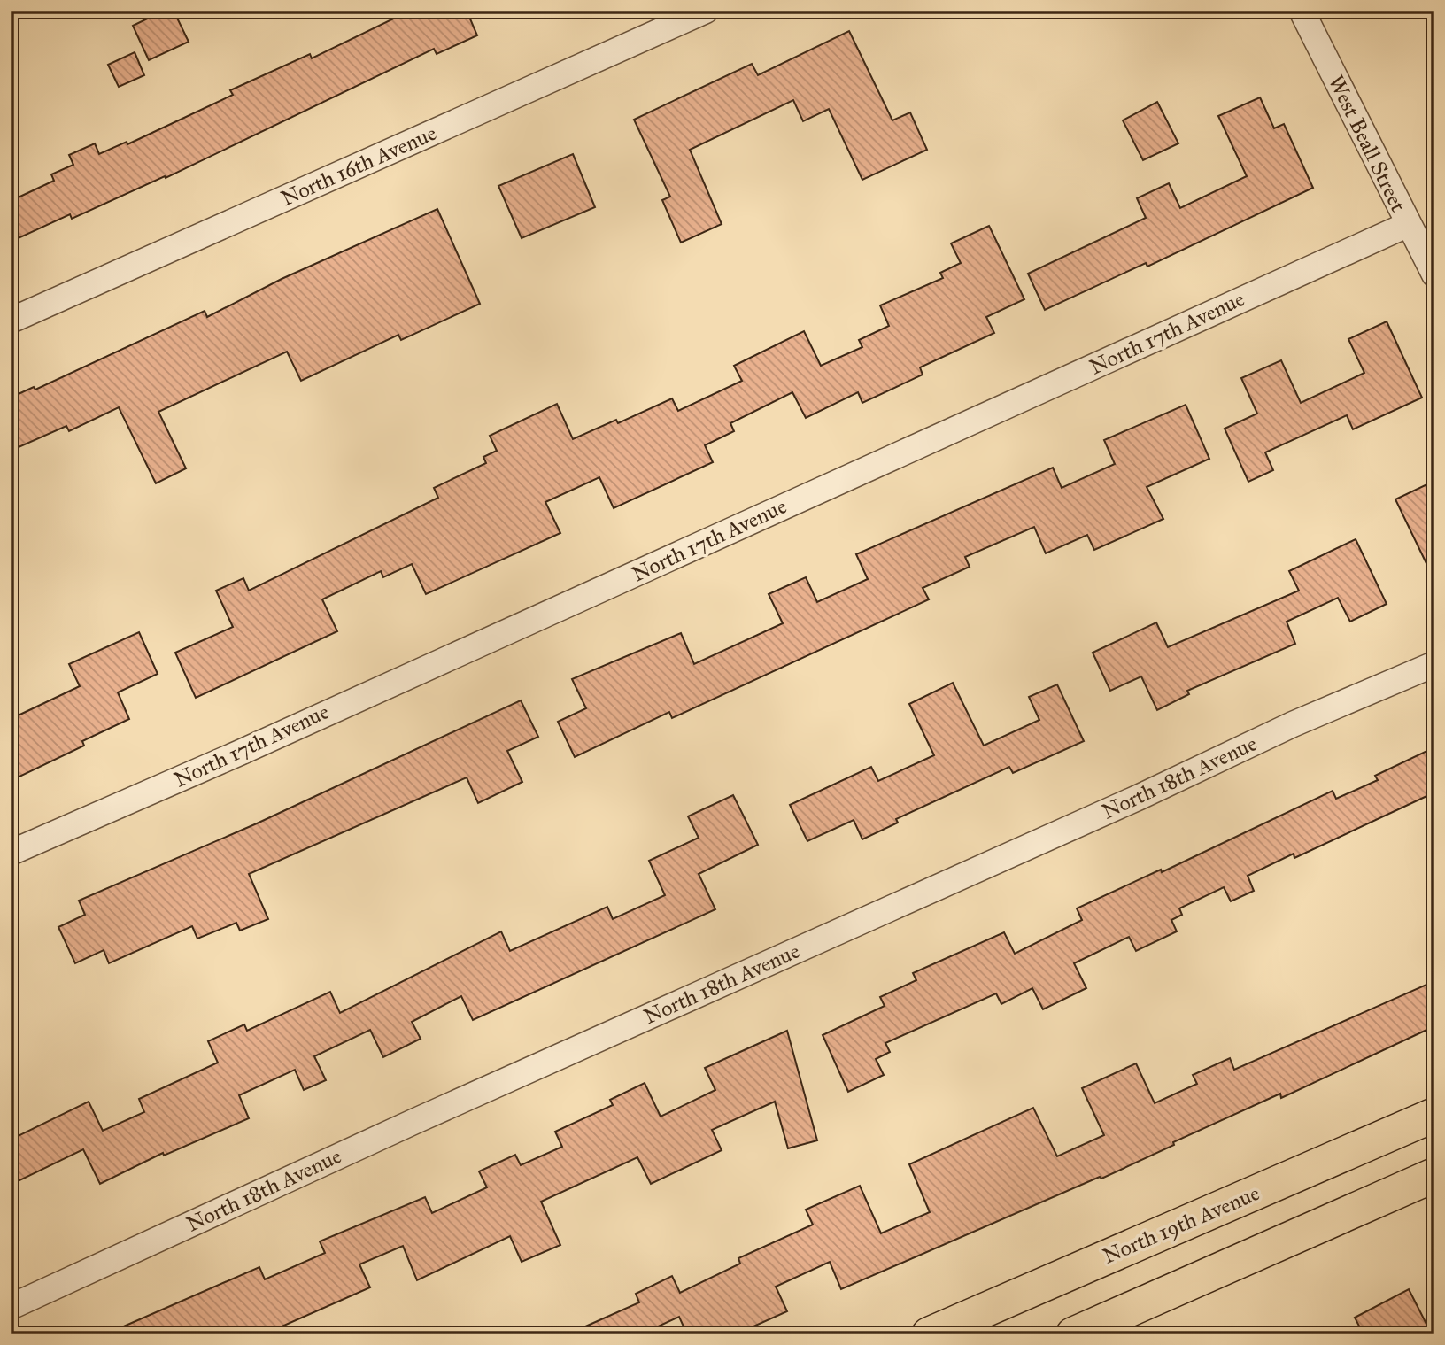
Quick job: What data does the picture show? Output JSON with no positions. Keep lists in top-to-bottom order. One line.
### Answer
{"streets":{"main road":["North 19th Avenue"],"street":["West Beall Street","North 16th Avenue","North 17th Avenue","North 18th Avenue"]},"crossings":[["West Beall Street","North 17th Avenue"]]}
